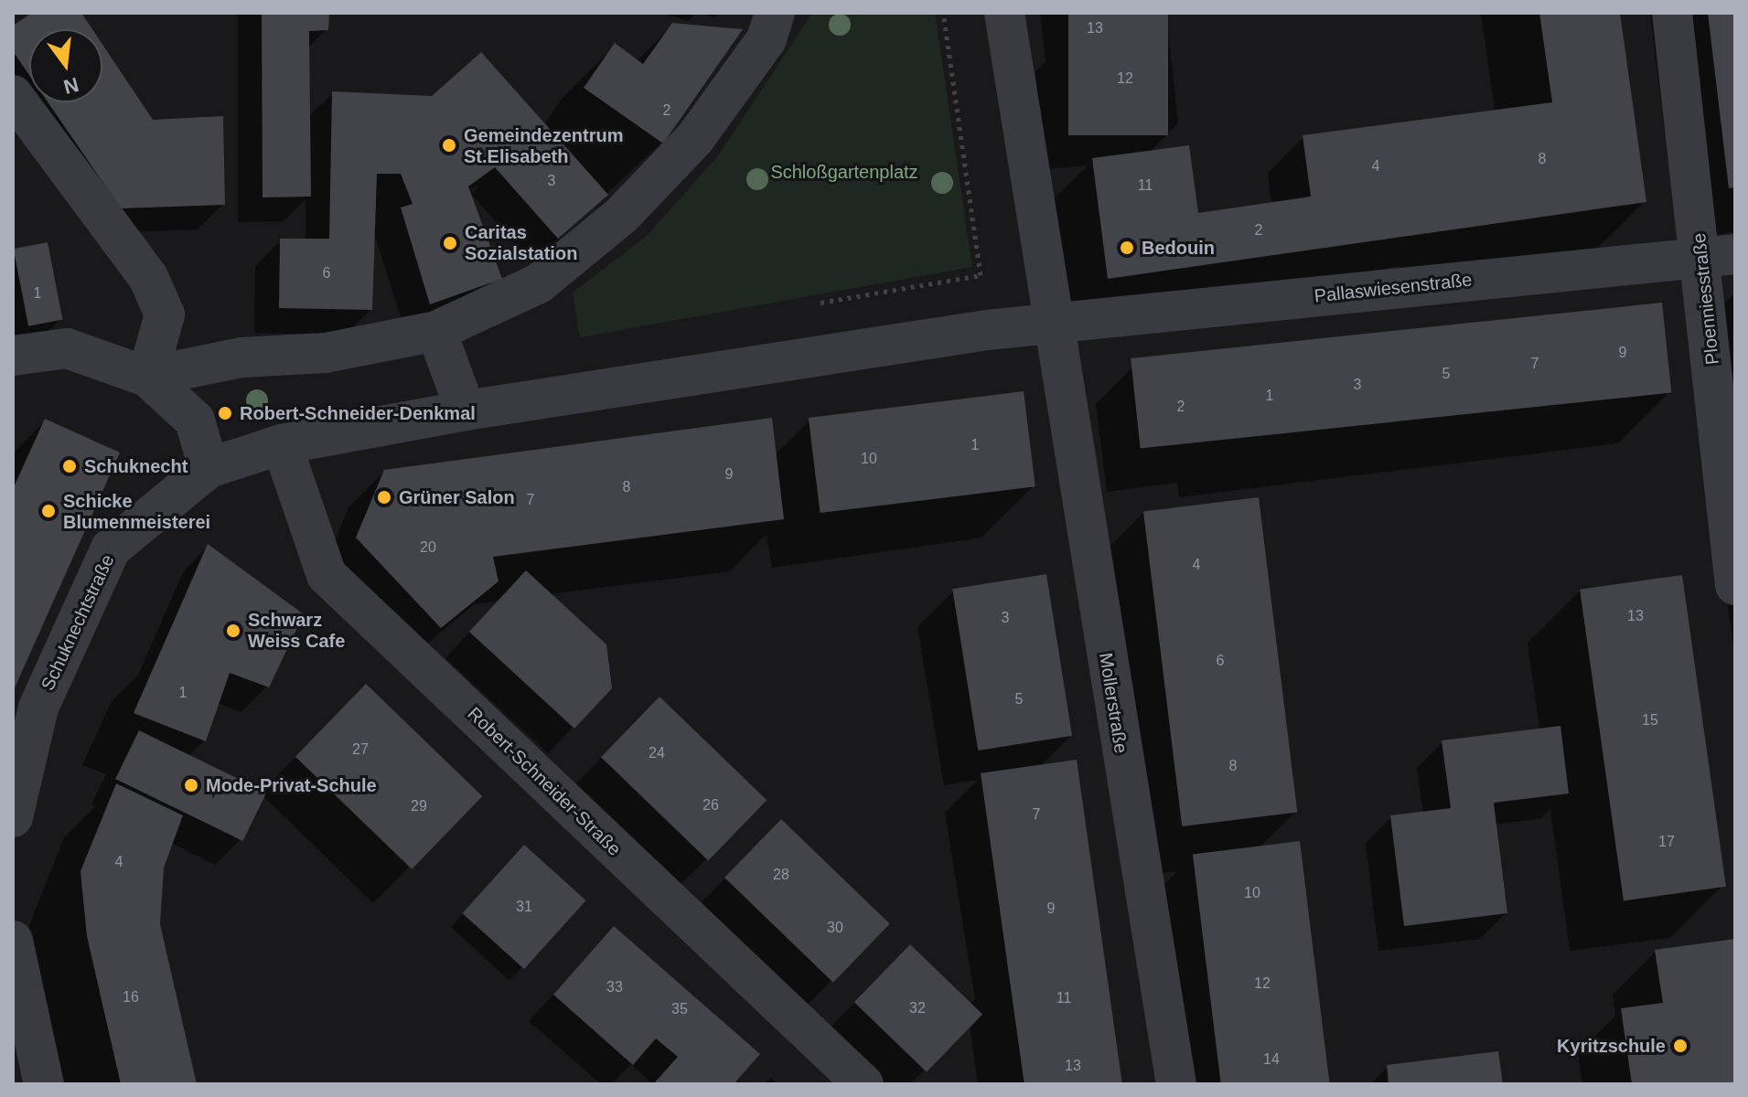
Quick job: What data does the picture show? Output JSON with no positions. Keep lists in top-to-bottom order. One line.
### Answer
{"streets":{"street":["Pallaswiesenstraße","Ploenniesstraße","Schuknechtstraße","Mollerstraße","Robert-Schneider-Straße"]},"crossings":[["Pallaswiesenstraße","Ploenniesstraße"],["Pallaswiesenstraße","Mollerstraße"]],"parks":["Schloßgartenplatz"],"places":["Gemeindezentrum St.Elisabeth","Caritas Sozialstation","Bedouin","Robert-Schneider-Denkmal","Schuknecht","Grüner Salon","Schicke Blumenmeisterei","Schwarz Weiss Cafe","Mode-Privat-Schule","Kyritzschule"],"house_numbers":["13","12","2","8","4","3","11","2","6","1","9","7","5","3","1","2","1","10","9","8","7","20","4","13","3","6","1","5","15","27","24","8","26","29","7","17","4","28","10","31","9","30","12","33","16","11","32","35","14","13"],"north":"bottom"}
